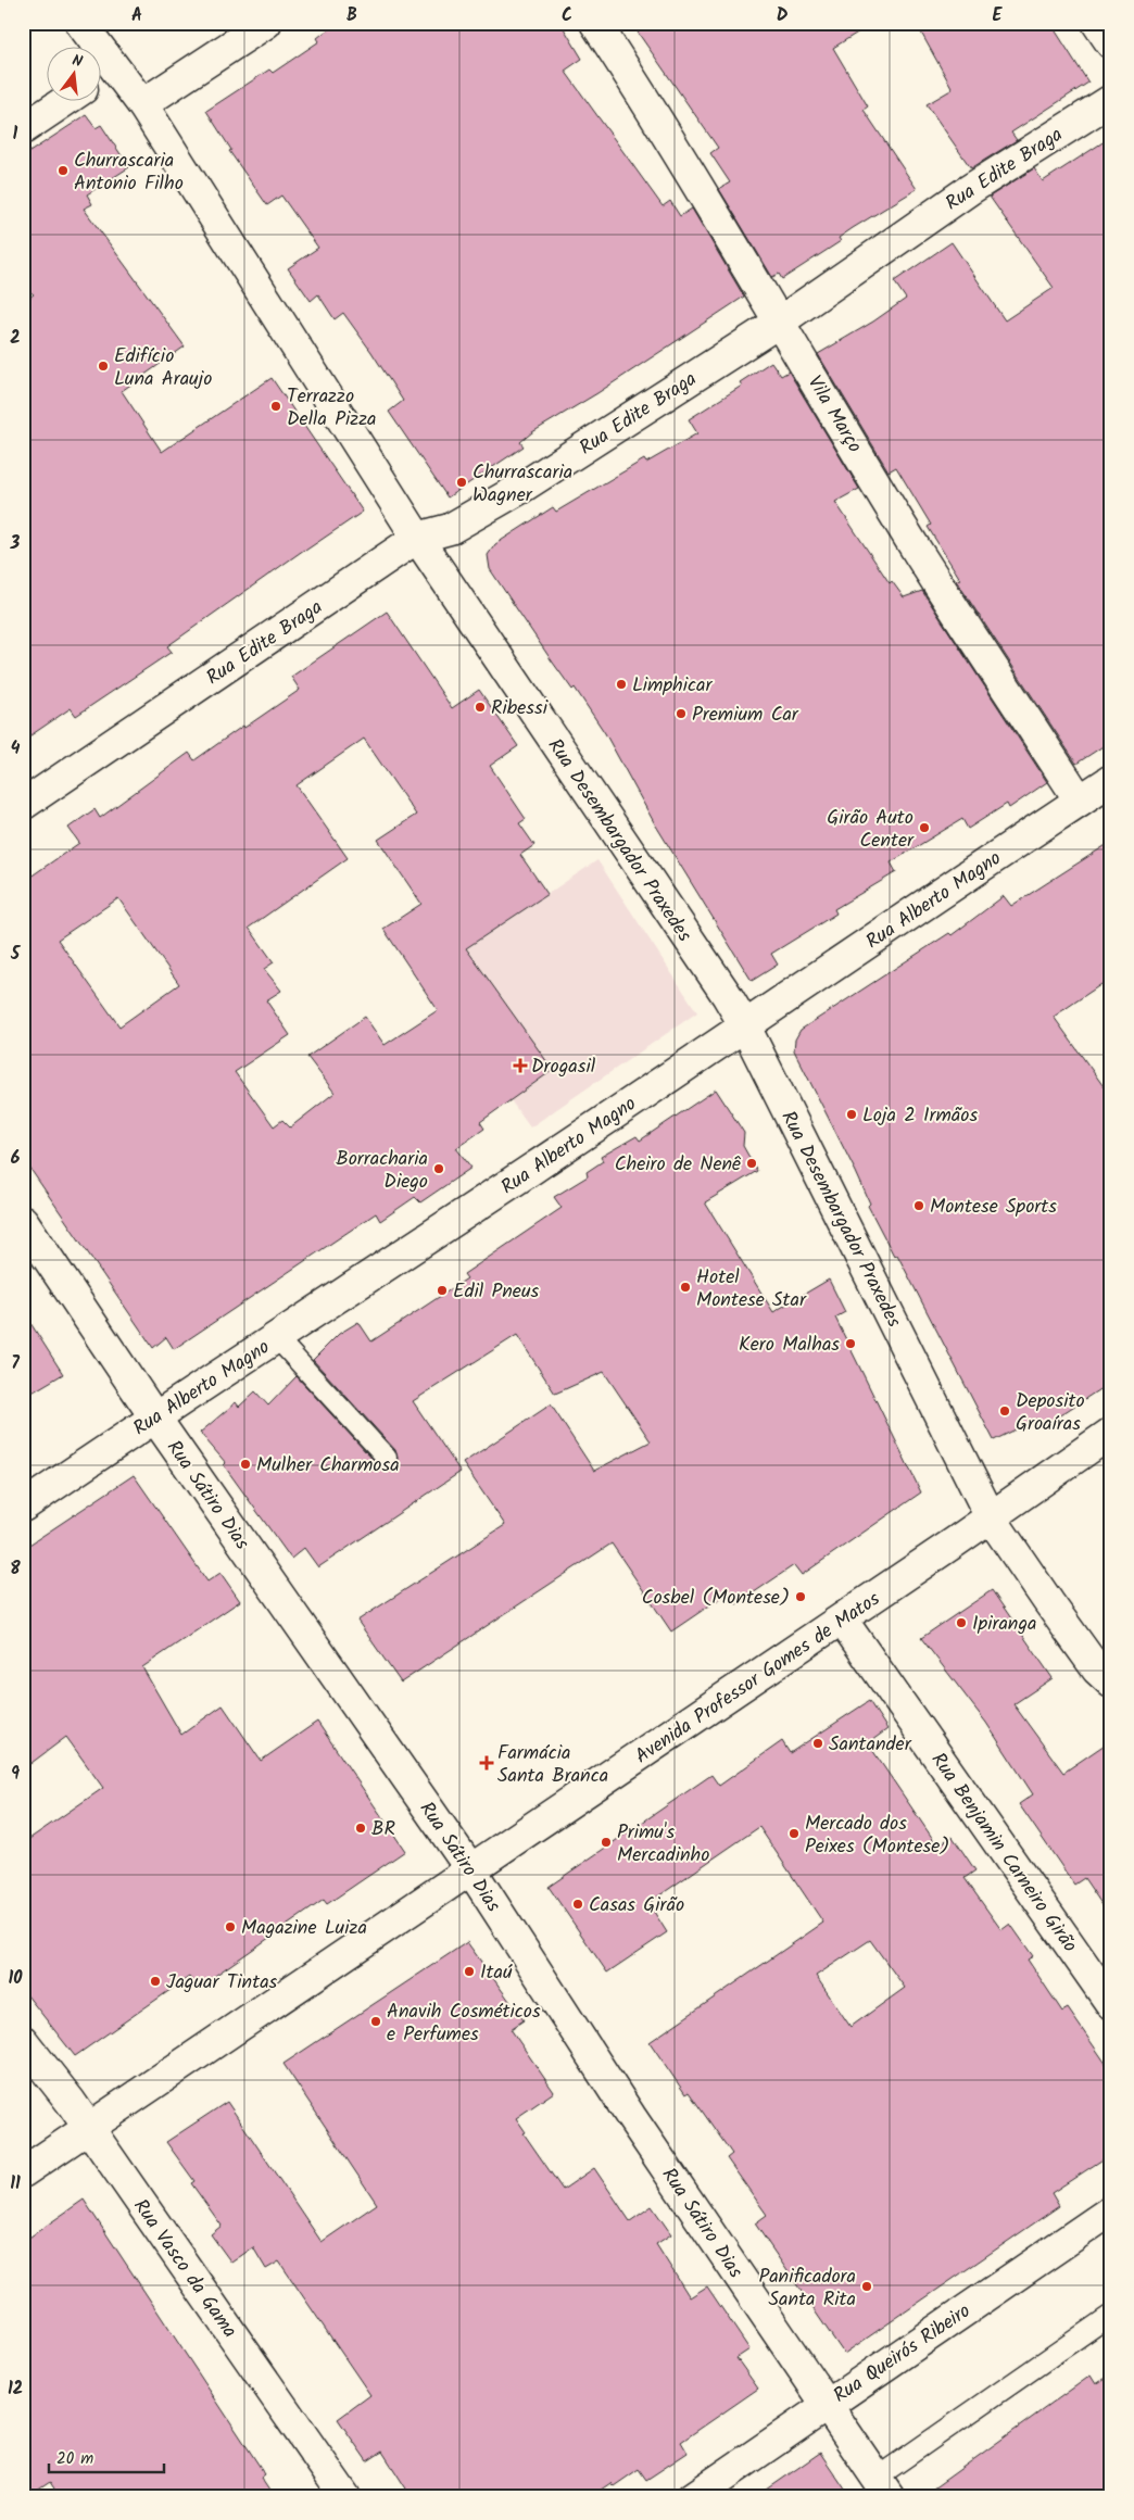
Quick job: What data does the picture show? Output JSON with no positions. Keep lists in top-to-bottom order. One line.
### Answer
{"streets":{"street":["Rua Edite Braga","Vila Março","Rua Desembargador Praxedes","Rua Alberto Magno","Rua Sátiro Dias","Avenida Professor Gomes de Matos","Rua Benjamin Carneiro Girão","Rua Vasco da Gama","Rua Queirós Ribeiro"]},"crossings":[["Rua Edite Braga","Vila Março"],["Rua Edite Braga","Rua Desembargador Praxedes"],["Vila Março","Rua Alberto Magno"],["Rua Desembargador Praxedes","Rua Alberto Magno"],["Rua Desembargador Praxedes","Avenida Professor Gomes de Matos"],["Rua Alberto Magno","Rua Sátiro Dias"],["Rua Sátiro Dias","Avenida Professor Gomes de Matos"],["Rua Sátiro Dias","Rua Queirós Ribeiro"],["Avenida Professor Gomes de Matos","Rua Benjamin Carneiro Girão"],["Avenida Professor Gomes de Matos","Rua Vasco da Gama"]],"places":{"other":["Churrascaria Antonio Filho","Edifício Luna Araujo","Terrazzo Della Pizza","Churrascaria Wagner","Limphicar","Ribessi","Premium Car","Girão Auto Center","Loja 2 Irmãos","Cheiro de Nenê","Borracharia Diego","Montese Sports","Hotel Montese Star","Edil Pneus","Kero Malhas","Deposito Groaíras","Mulher Charmosa","Cosbel (Montese)","Ipiranga","Santander","BR","Mercado dos Peixes (Montese)","Primu's Mercadinho","Casas Girão","Magazine Luiza","Itaú","Jaguar Tintas","Anavih Cosméticos e Perfumes","Panificadora Santa Rita"],"health":["Drogasil","Farmácia Santa Branca"]},"scale_bar":"20 m","north":"top","grid":{"columns":["A","B","C","D","E"],"rows":["1","2","3","4","5","6","7","8","9","10","11","12"]}}
